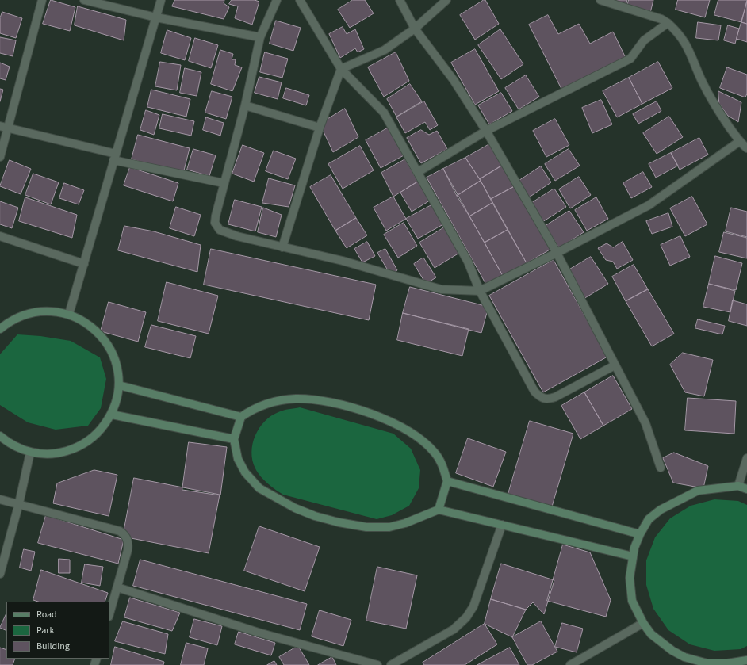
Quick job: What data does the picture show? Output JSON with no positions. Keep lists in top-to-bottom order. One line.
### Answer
{"legend":["Road","Park","Building"]}
